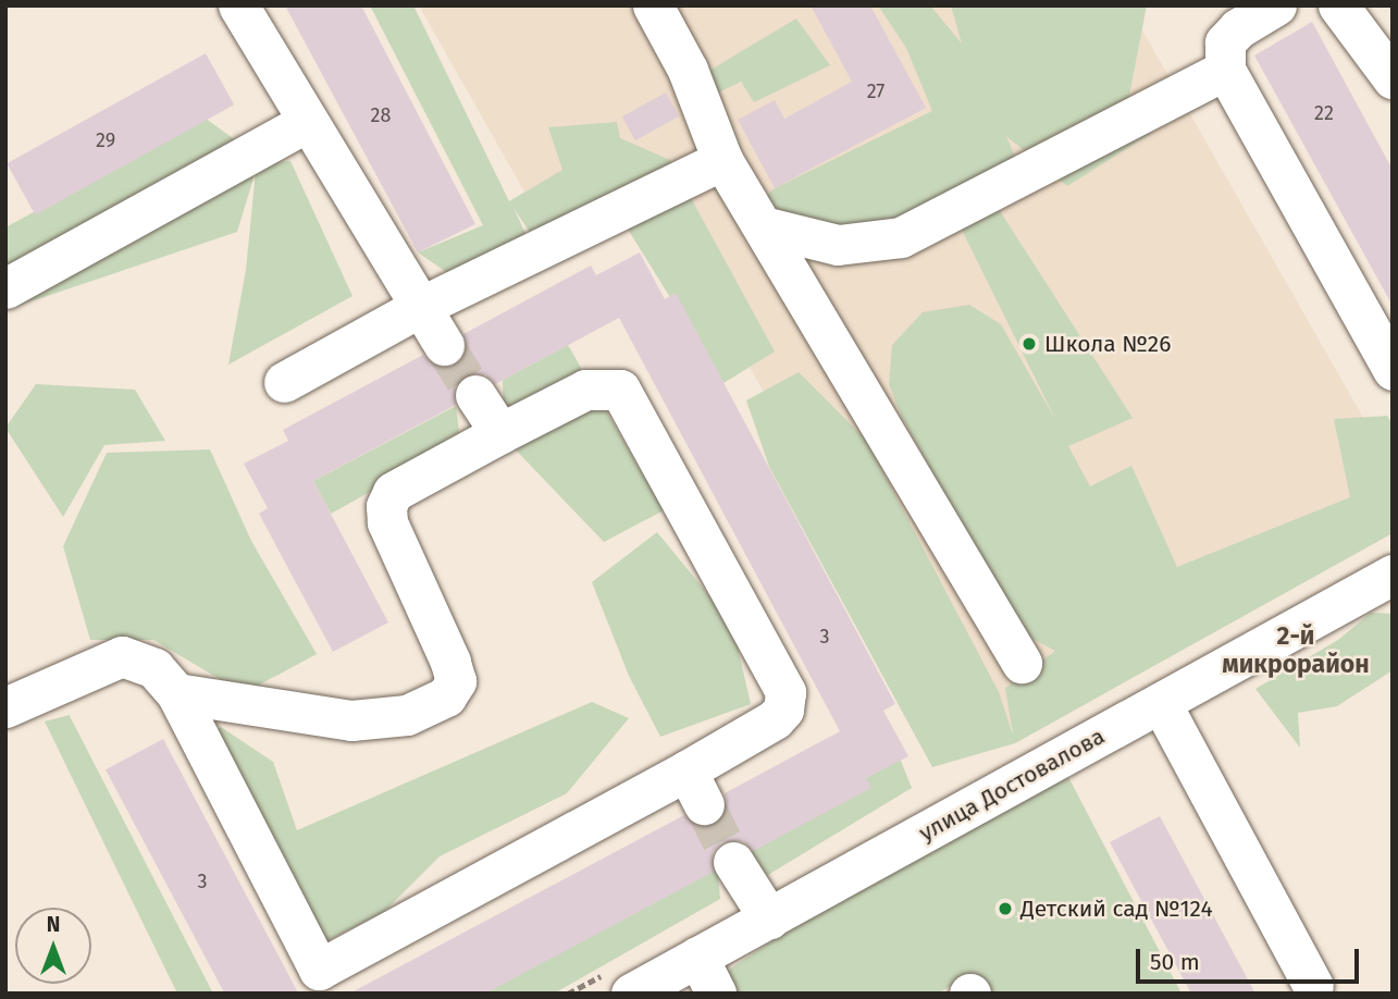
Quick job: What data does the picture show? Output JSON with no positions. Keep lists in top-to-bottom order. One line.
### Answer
{"streets":{"street":["улица Достовалова"]},"districts":["2-й микрорайон"],"places":["Школа №26","Детский сад №124"],"house_numbers":["27","22","28","29","3","3"],"scale_bar":"50 m","north":"top"}
